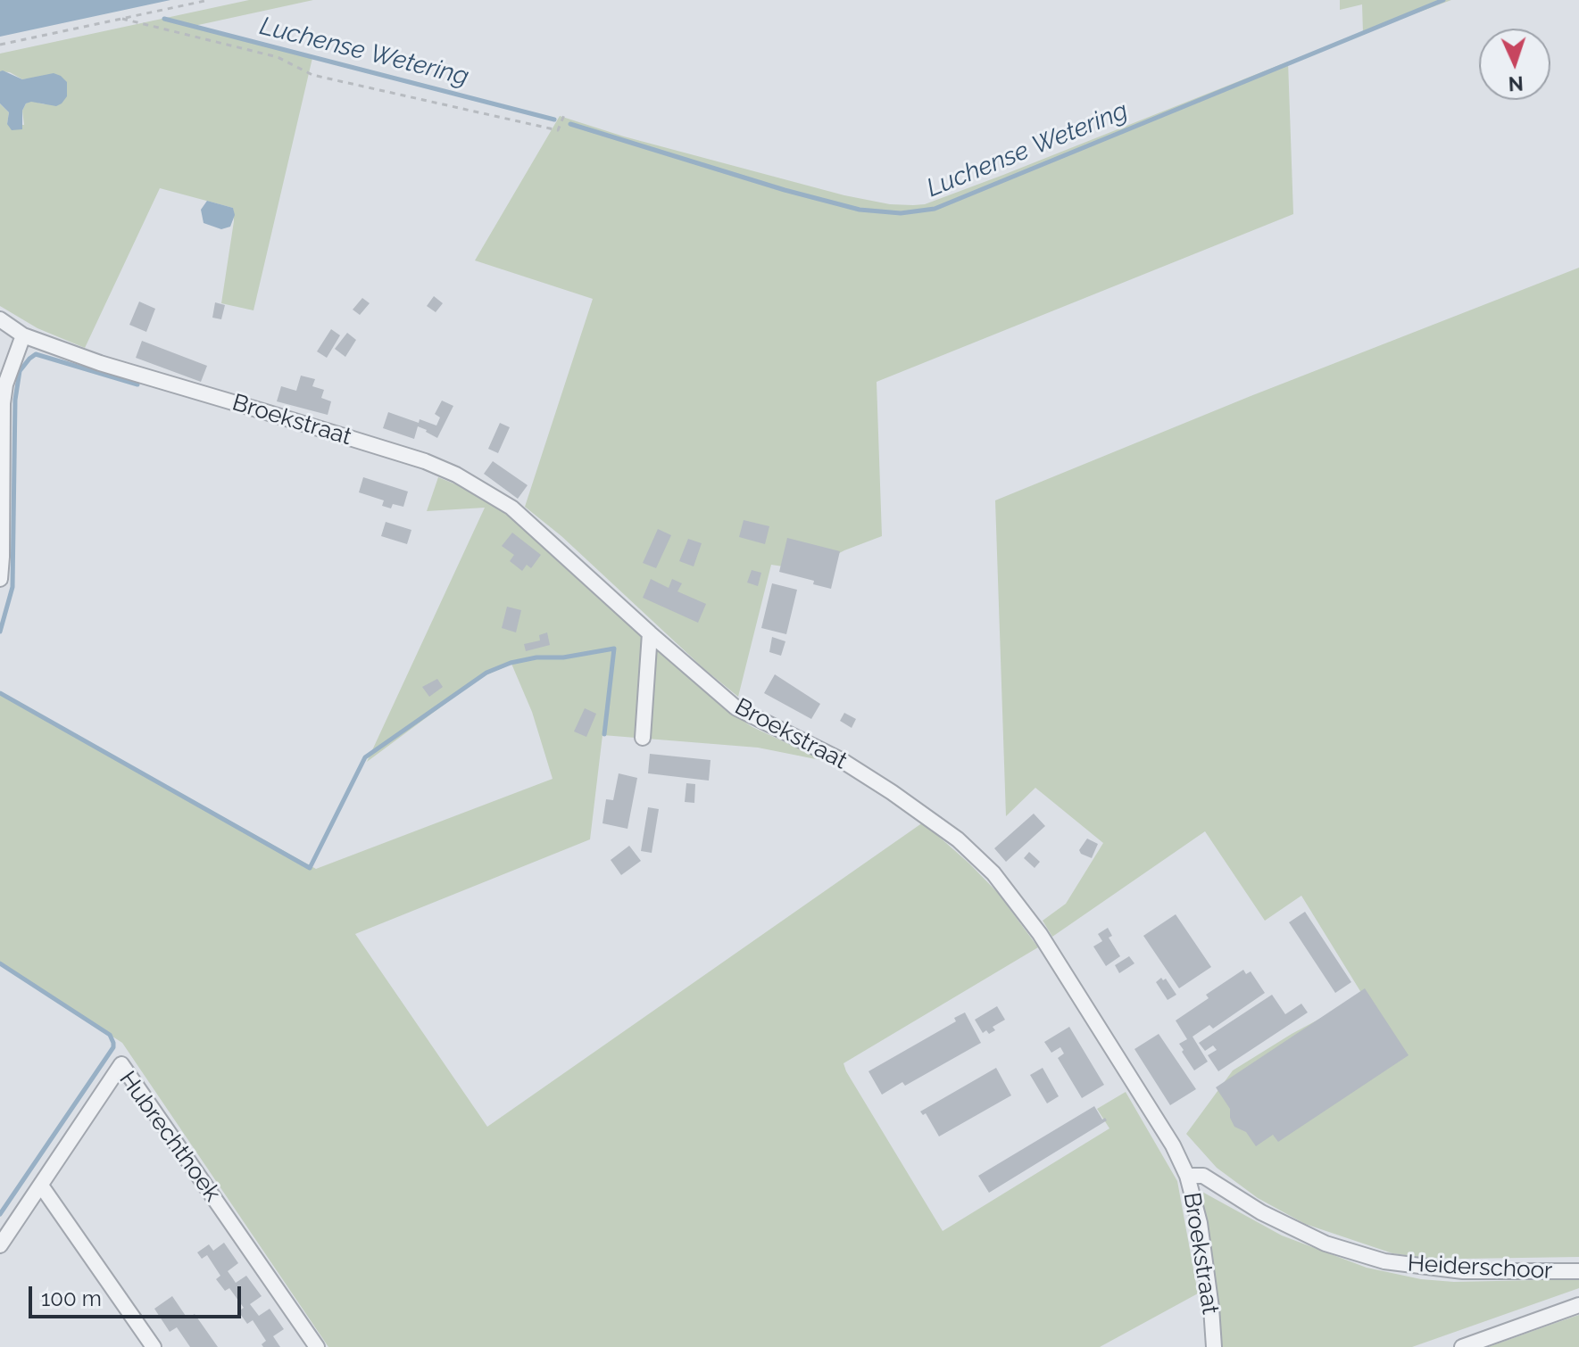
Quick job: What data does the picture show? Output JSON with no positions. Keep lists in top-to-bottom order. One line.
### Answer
{"streets":{"street":["Broekstraat","Hubrechthoek","Heiderschoor"]},"crossings":[["Broekstraat","Heiderschoor"]],"water":["Luchense Wetering"],"scale_bar":"100 m","north":"bottom"}
